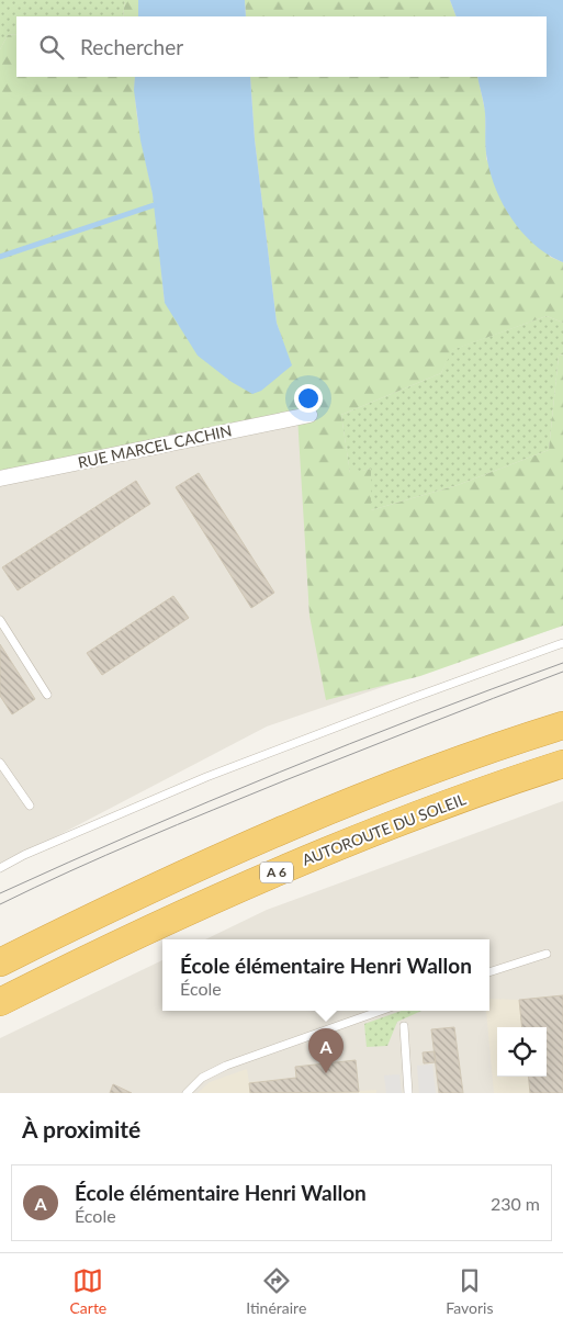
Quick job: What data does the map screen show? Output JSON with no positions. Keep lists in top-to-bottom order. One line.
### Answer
{"streets":{"highway":["AUTOROUTE DU SOLEIL","A 6"],"street":["RUE MARCEL CACHIN"]},"page":{"search":"Rechercher","popup":["École élémentaire Henri Wallon","École"],"pins":"A","heading":"À proximité","list":[{"mark":"A","name":"École élémentaire Henri Wallon","note":"École","value":"230 m"}],"nav":["Carte","Itinéraire","Favoris"]}}
